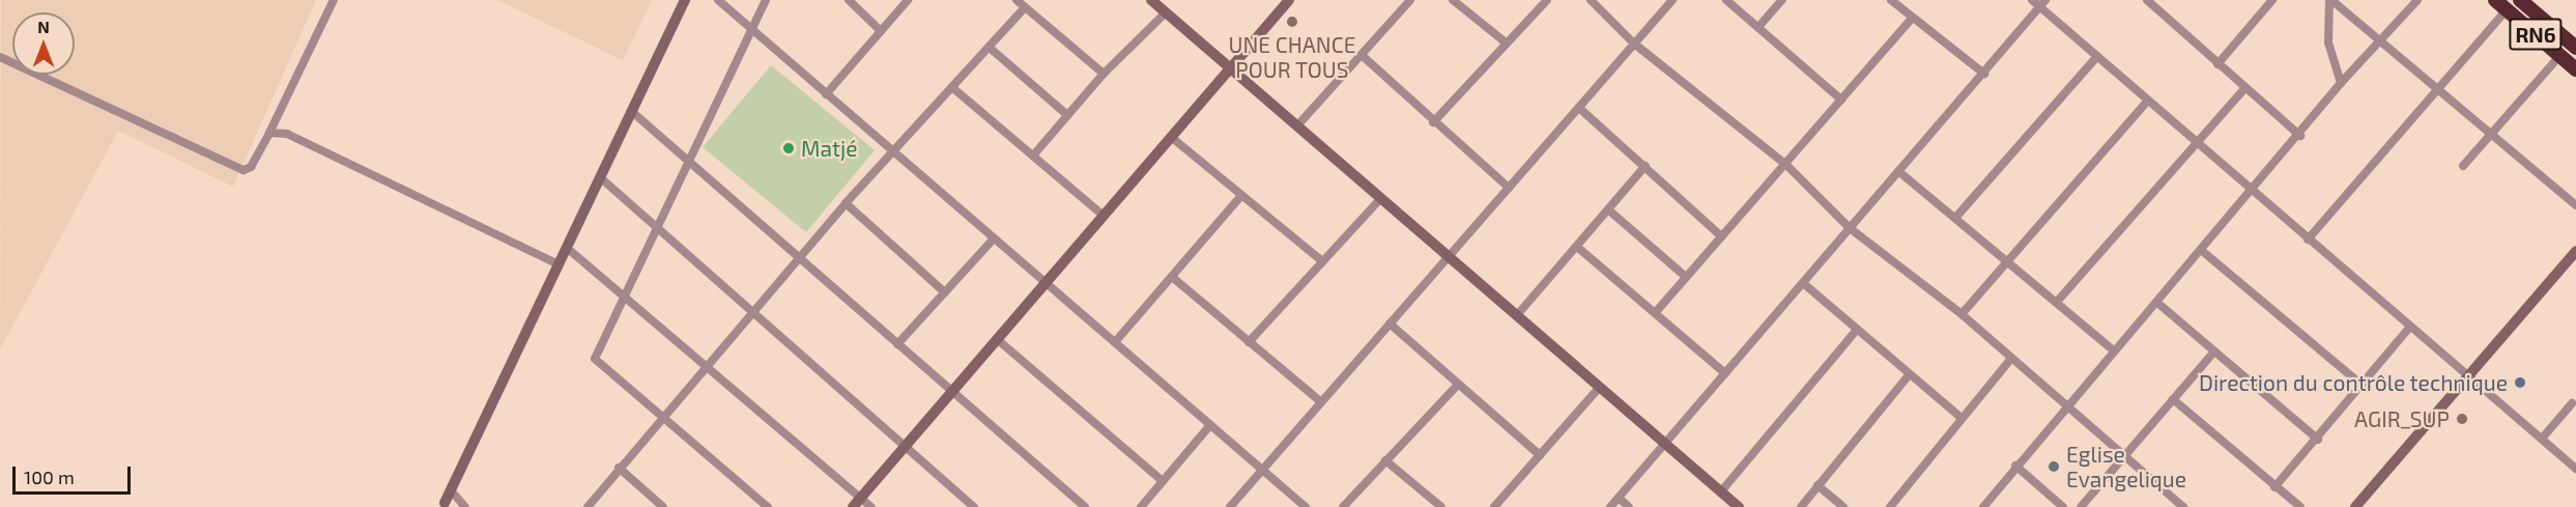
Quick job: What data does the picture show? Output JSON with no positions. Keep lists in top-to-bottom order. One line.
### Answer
{"streets":{"highway":["RN6"]},"places":["UNE CHANCE POUR TOUS","Matjé","Direction du contrôle technique","AGIR_SUP","Eglise Evangelique"],"scale_bar":"100 m","north":"top"}
